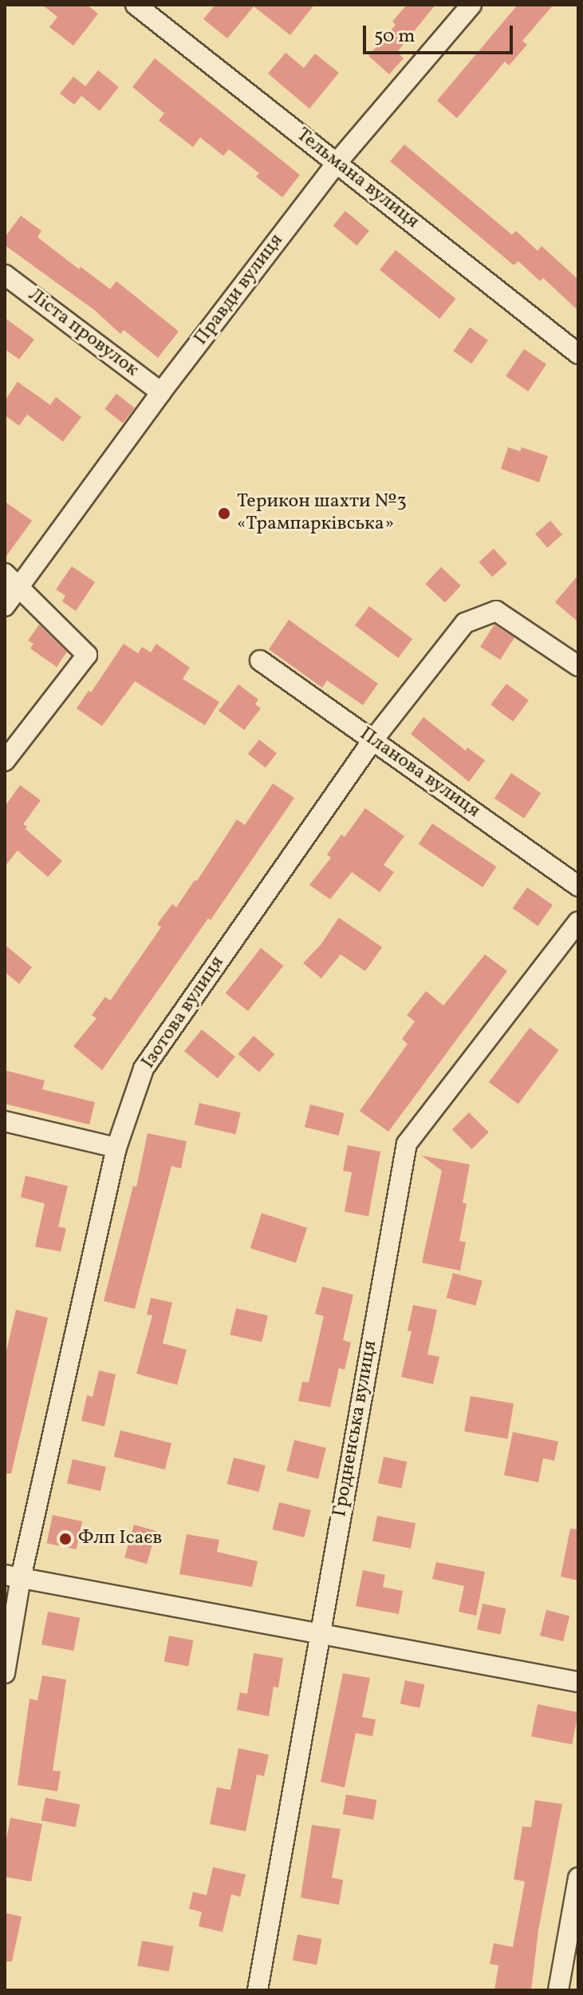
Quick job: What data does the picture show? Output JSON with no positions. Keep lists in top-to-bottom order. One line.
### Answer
{"streets":{"street":["Тельмана вулиця","Правди вулиця","Ліста провулок","Планова вулиця","Ізотова вулиця","Гродненська вулиця"]},"crossings":[["Тельмана вулиця","Правди вулиця"],["Правди вулиця","Ліста провулок"],["Планова вулиця","Ізотова вулиця"]],"places":["Терикон шахти №3 «Трампарківська»","Флп Ісаєв"],"scale_bar":"50 m"}
